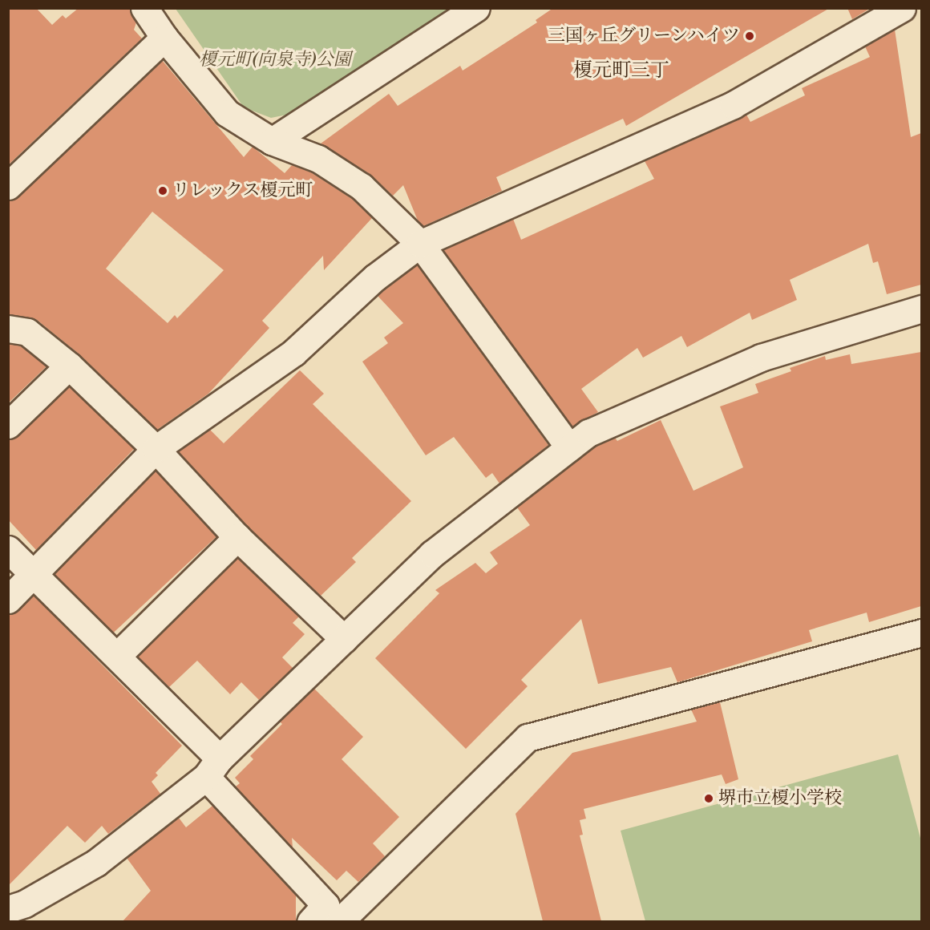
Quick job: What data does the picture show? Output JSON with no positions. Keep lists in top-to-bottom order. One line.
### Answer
{"districts":["榎元町三丁"],"parks":["榎元町(向泉寺)公園"],"places":["三国ヶ丘グリーンハイツ","リレックス榎元町","堺市立榎小学校"]}
